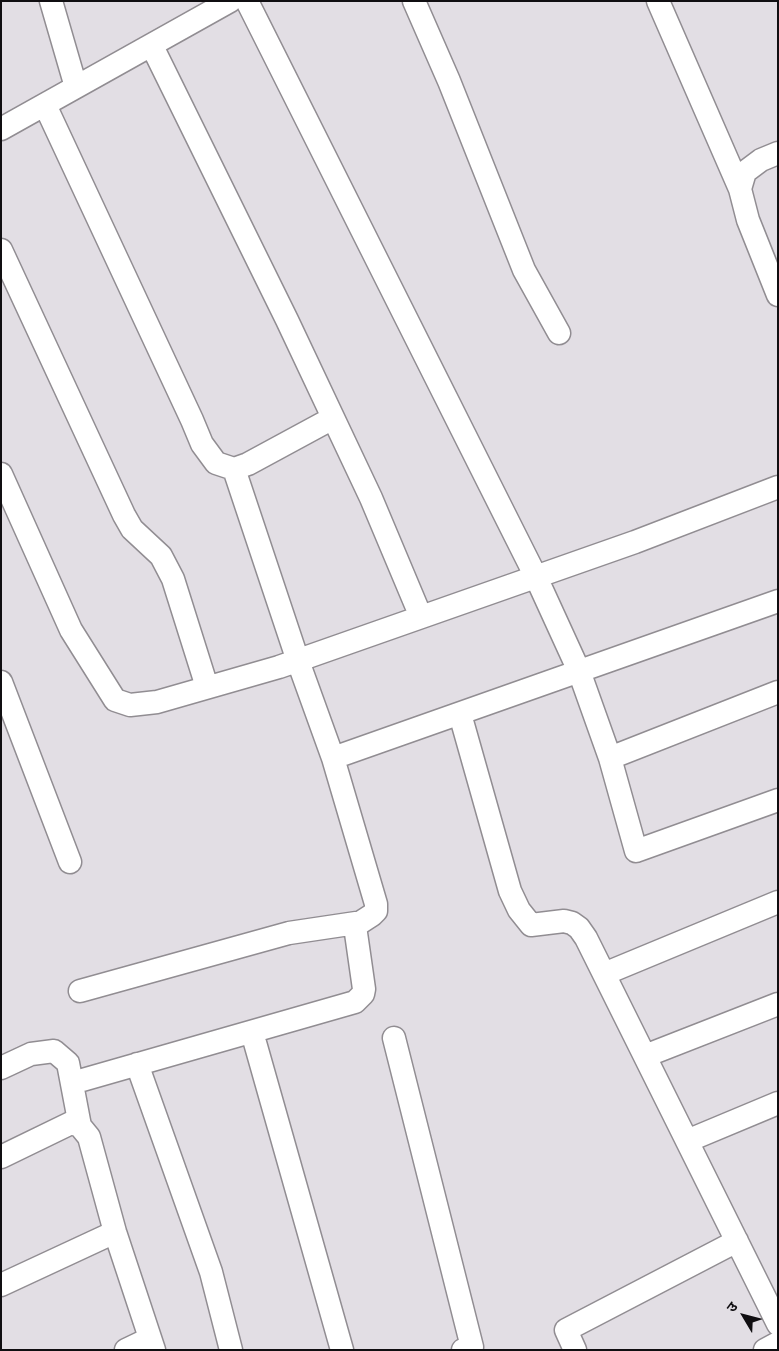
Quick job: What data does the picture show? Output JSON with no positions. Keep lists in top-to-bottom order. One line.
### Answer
{"north":"top left"}
